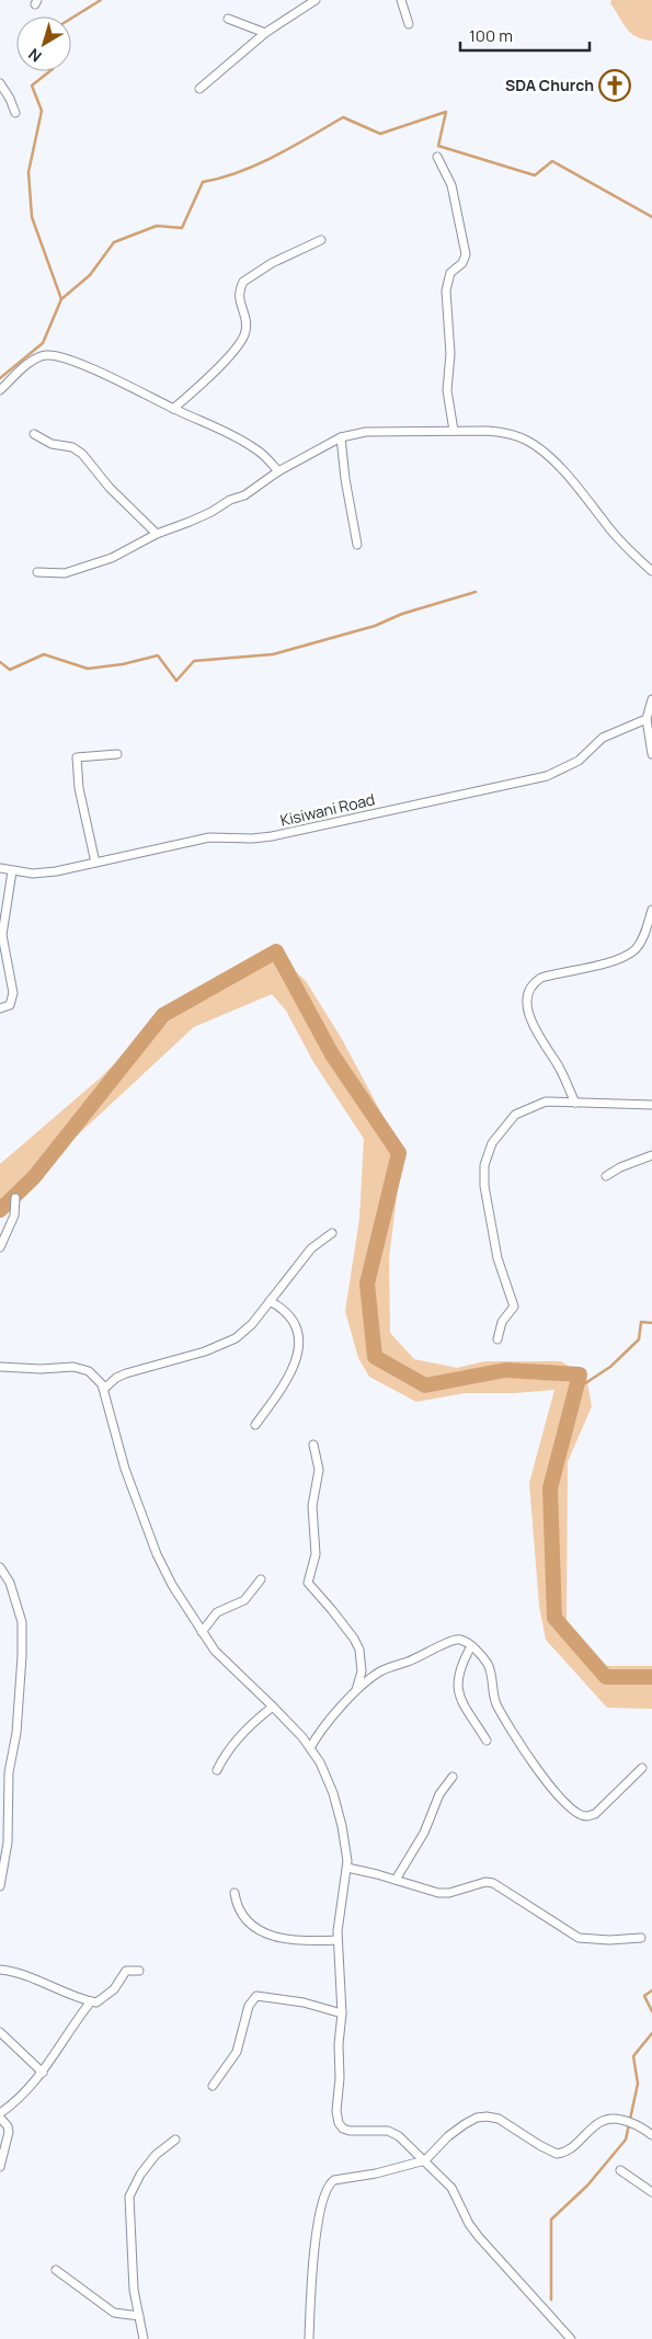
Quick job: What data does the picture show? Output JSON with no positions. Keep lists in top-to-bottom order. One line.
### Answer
{"streets":{"street":["Kisiwani Road"]},"places":{"church":["SDA Church"]},"scale_bar":"100 m","north":"bottom left"}
